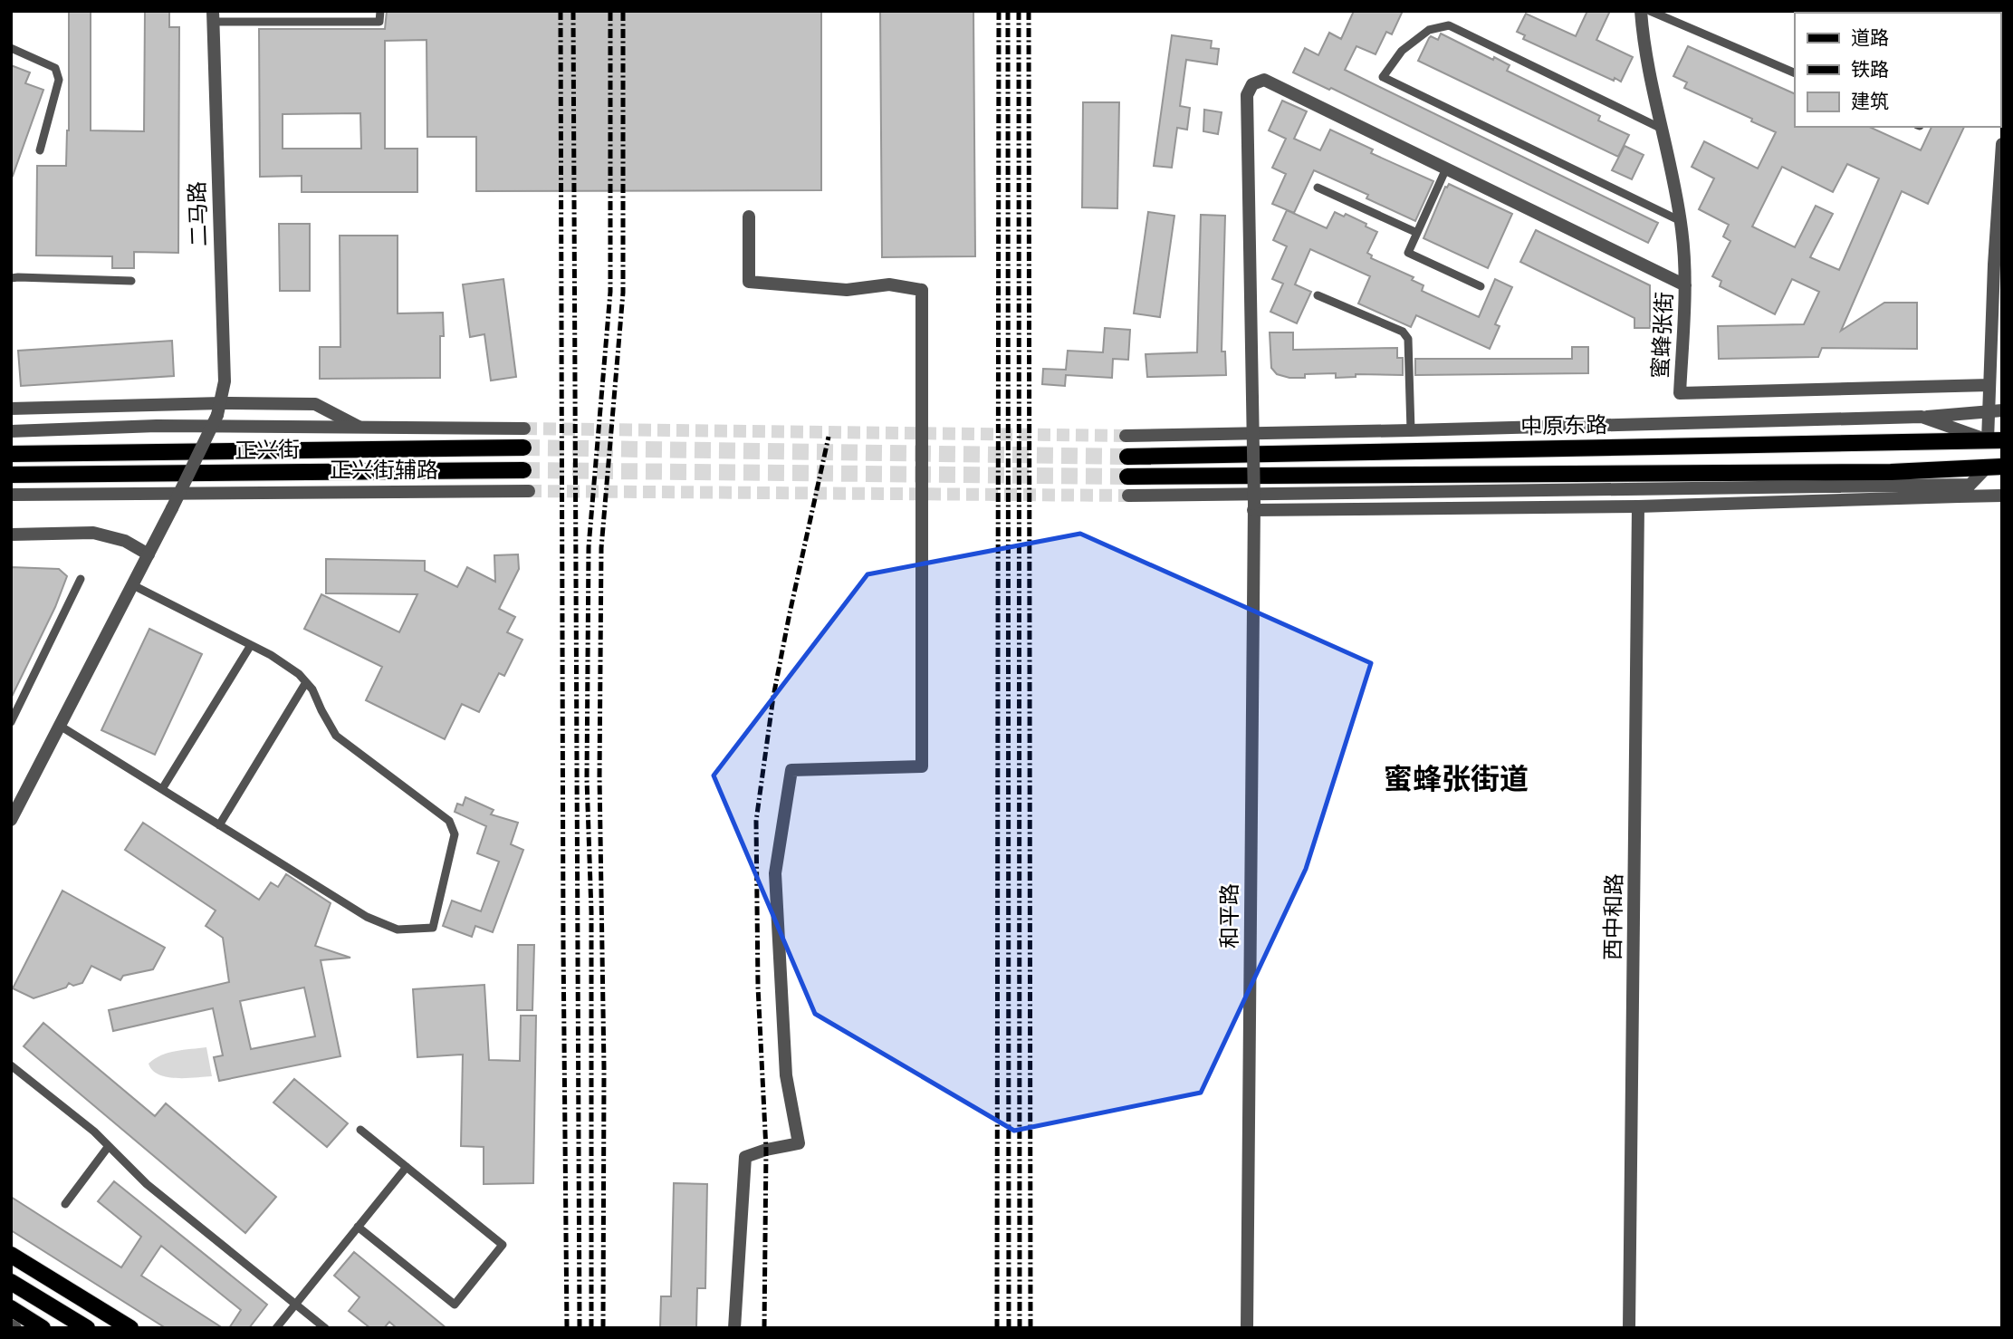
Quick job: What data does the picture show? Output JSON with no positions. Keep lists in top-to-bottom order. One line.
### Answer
{"streets":{"main road":["中原东路","正兴街"],"street":["二马路","蜜蜂张街","正兴街辅路","和平路","西中和路"]},"crossings":[["二马路","正兴街辅路"],["蜜蜂张街","和平路"]],"districts":["蜜蜂张街道"],"legend":["道路","铁路","建筑"]}
